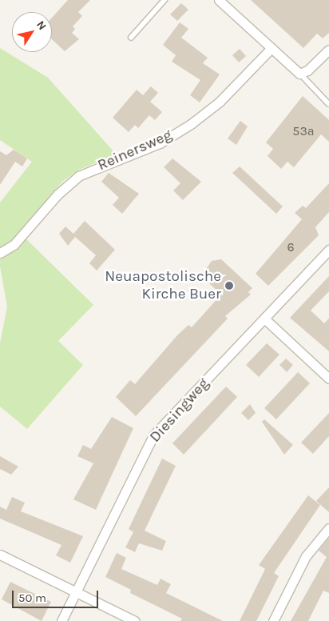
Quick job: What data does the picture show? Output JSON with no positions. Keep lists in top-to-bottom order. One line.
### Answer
{"streets":{"street":["Reinersweg","Diesingweg"]},"places":["Neuapostolische Kirche Buer"],"house_numbers":["53a","6"],"scale_bar":"50 m","north":"top right"}
